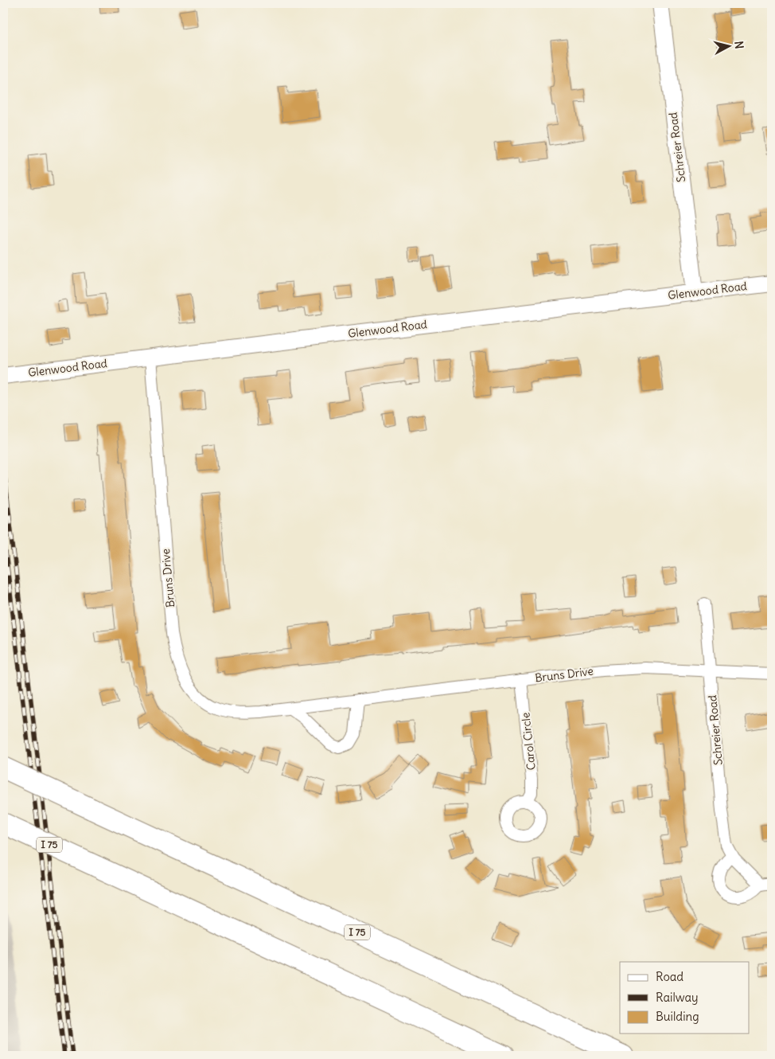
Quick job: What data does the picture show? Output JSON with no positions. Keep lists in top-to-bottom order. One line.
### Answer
{"streets":{"highway":["I 75"],"street":["Schreier Road","Glenwood Road","Bruns Drive","Carol Circle"]},"crossings":[["Schreier Road","Glenwood Road"],["Schreier Road","Bruns Drive"],["Glenwood Road","Bruns Drive"],["Bruns Drive","Carol Circle"]],"legend":["Road","Railway","Building"],"north":"right"}
